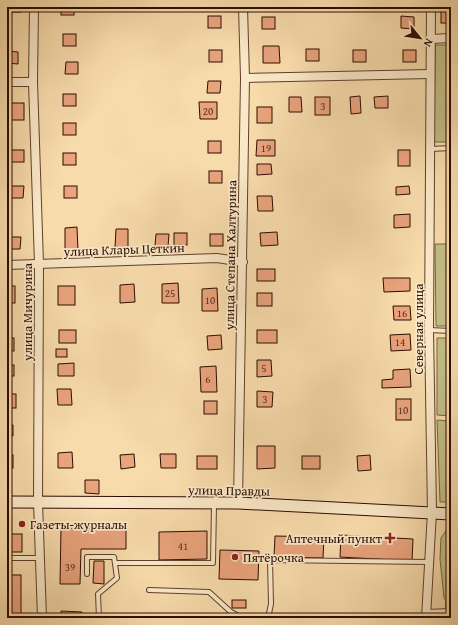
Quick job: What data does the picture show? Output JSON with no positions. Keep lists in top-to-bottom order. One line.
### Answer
{"streets":{"street":["улица Клары Цеткин","улица Степана Халтурина","улица Мичурина","Северная улица","улица Правды"]},"crossings":[["улица Клары Цеткин","улица Степана Халтурина"],["улица Клары Цеткин","улица Мичурина"],["улица Степана Халтурина","улица Правды"],["улица Мичурина","улица Правды"],["Северная улица","улица Правды"]],"places":{"other":["Газеты-журналы","Пятёрочка"],"health":["Аптечный пункт"]},"house_numbers":["3","20","19","25","10","16","14","5","6","3","10","41","39"],"north":"bottom right"}
